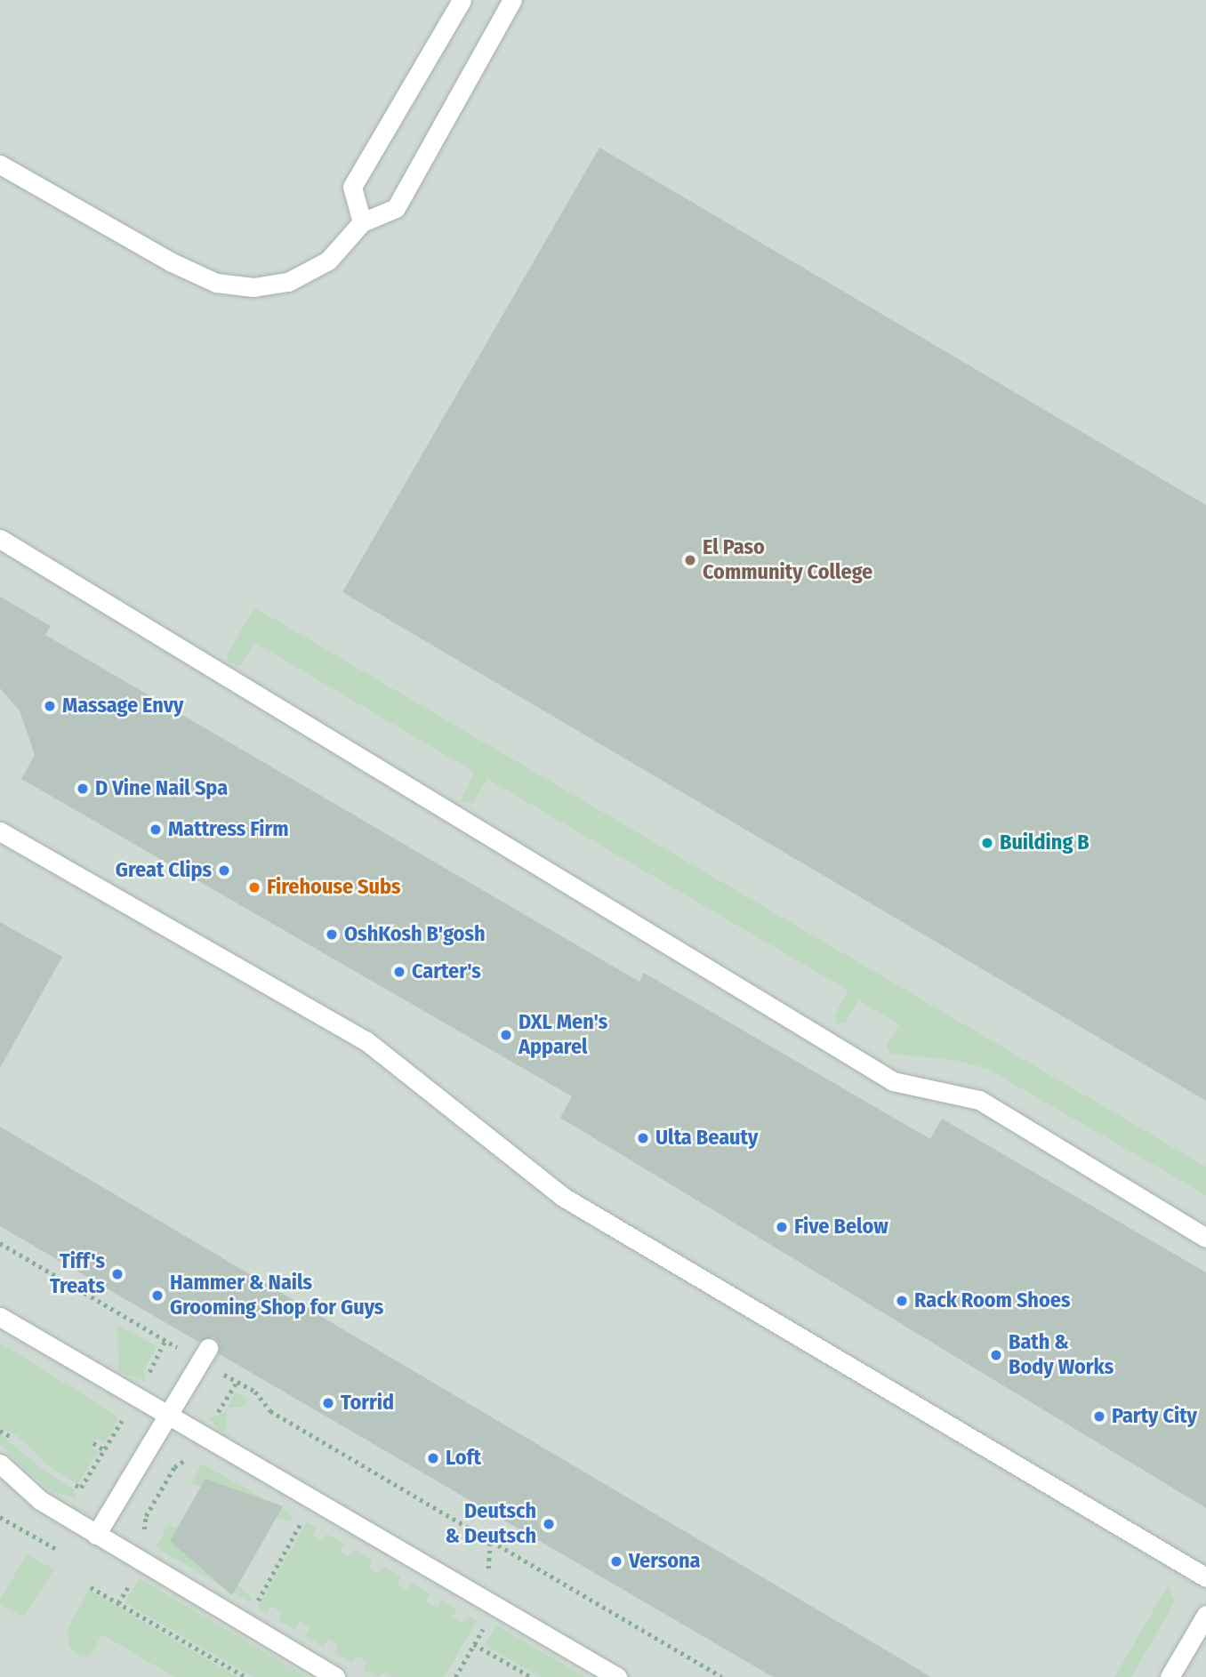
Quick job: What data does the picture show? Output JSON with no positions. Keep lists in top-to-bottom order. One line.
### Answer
{"places":["El Paso Community College","Massage Envy","D Vine Nail Spa","Mattress Firm","Building B","Great Clips","Firehouse Subs","OshKosh B'gosh","Carter's","DXL Men's Apparel","Ulta Beauty","Five Below","Tiff's Treats","Hammer & Nails Grooming Shop for Guys","Rack Room Shoes","Bath & Body Works","Torrid","Party City","Loft","Deutsch & Deutsch","Versona"]}
